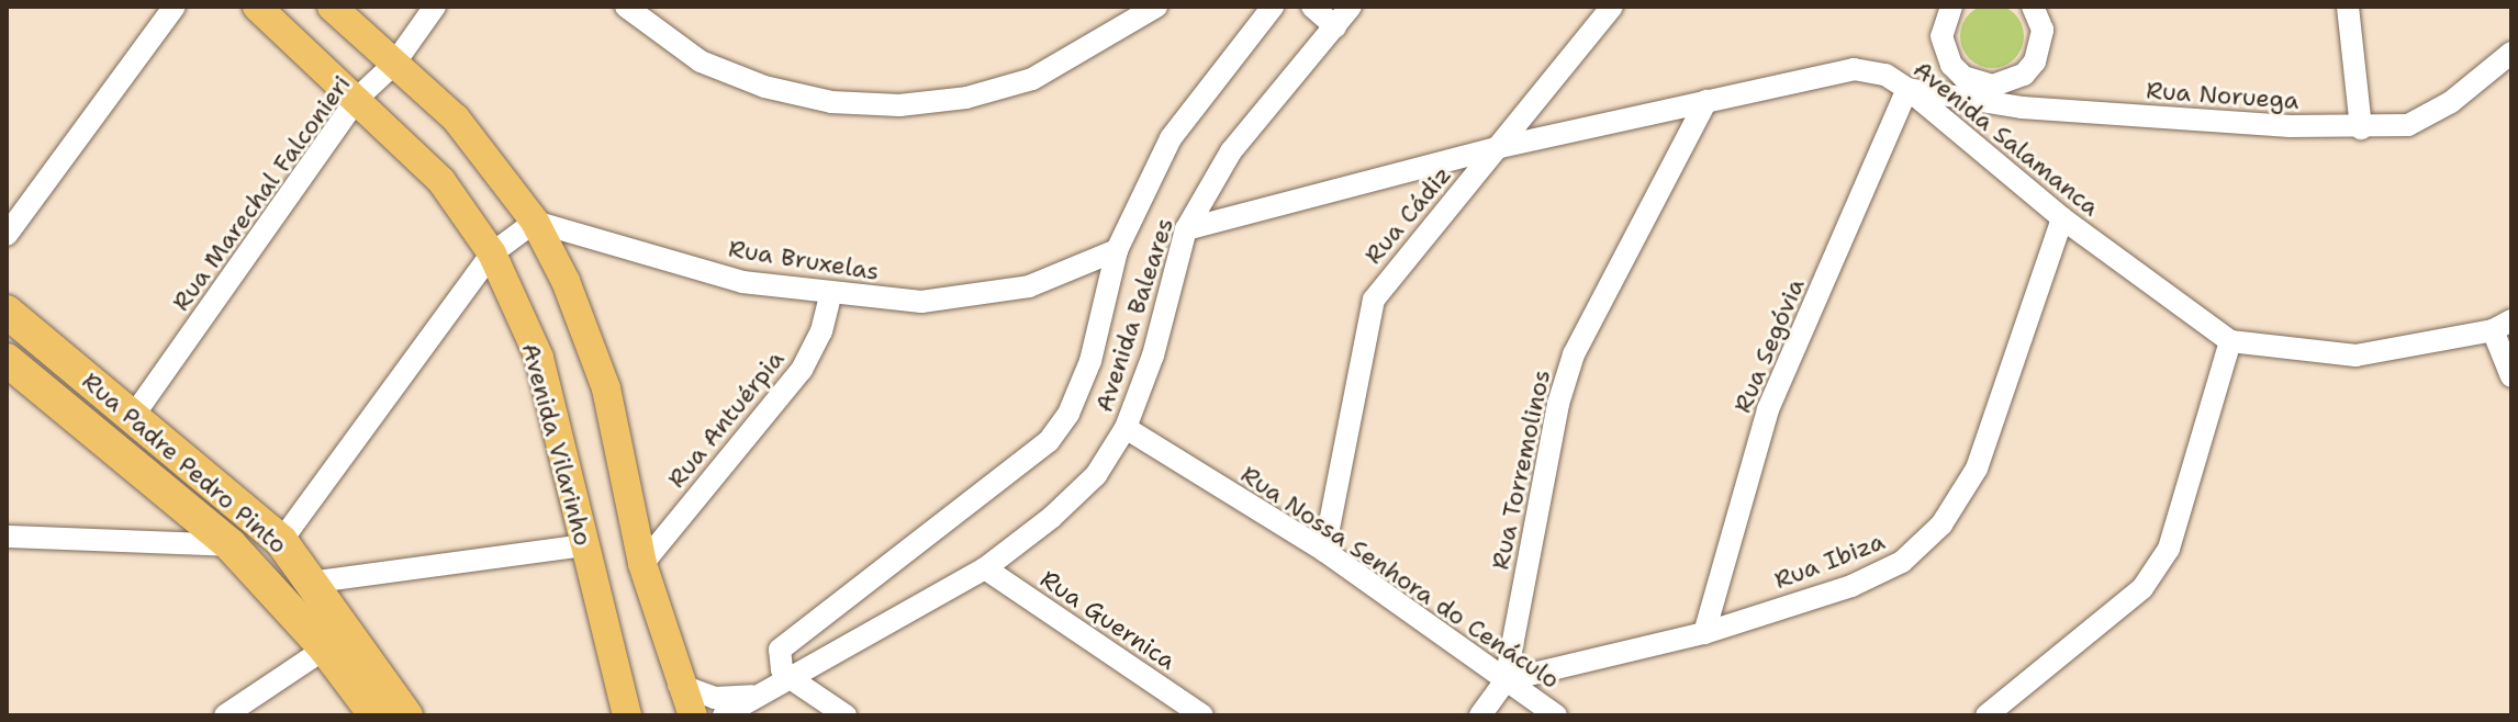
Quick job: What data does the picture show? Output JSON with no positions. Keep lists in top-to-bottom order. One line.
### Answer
{"streets":{"highway":["Rua Padre Pedro Pinto"],"main road":["Avenida Vilarinho"],"street":["Rua Noruega","Avenida Salamanca","Rua Marechal Falconieri","Rua Cádiz","Rua Bruxelas","Avenida Baleares","Rua Segóvia","Rua Antuérpia","Rua Torremolinos","Rua Ibiza","Rua Nossa Senhora do Cenáculo","Rua Guernica"]},"crossings":[["Rua Noruega","Avenida Salamanca"],["Rua Noruega","Rua Segóvia"],["Avenida Salamanca","Rua Cádiz"],["Avenida Salamanca","Avenida Baleares"],["Avenida Salamanca","Rua Segóvia"],["Avenida Salamanca","Rua Torremolinos"],["Avenida Salamanca","Rua Ibiza"],["Rua Marechal Falconieri","Avenida Vilarinho"],["Rua Marechal Falconieri","Rua Padre Pedro Pinto"],["Rua Cádiz","Rua Nossa Senhora do Cenáculo"],["Rua Bruxelas","Avenida Baleares"],["Rua Bruxelas","Rua Antuérpia"],["Avenida Baleares","Rua Nossa Senhora do Cenáculo"],["Avenida Baleares","Rua Guernica"],["Rua Segóvia","Rua Ibiza"],["Rua Torremolinos","Rua Ibiza"],["Rua Torremolinos","Rua Nossa Senhora do Cenáculo"],["Rua Ibiza","Rua Nossa Senhora do Cenáculo"]]}
